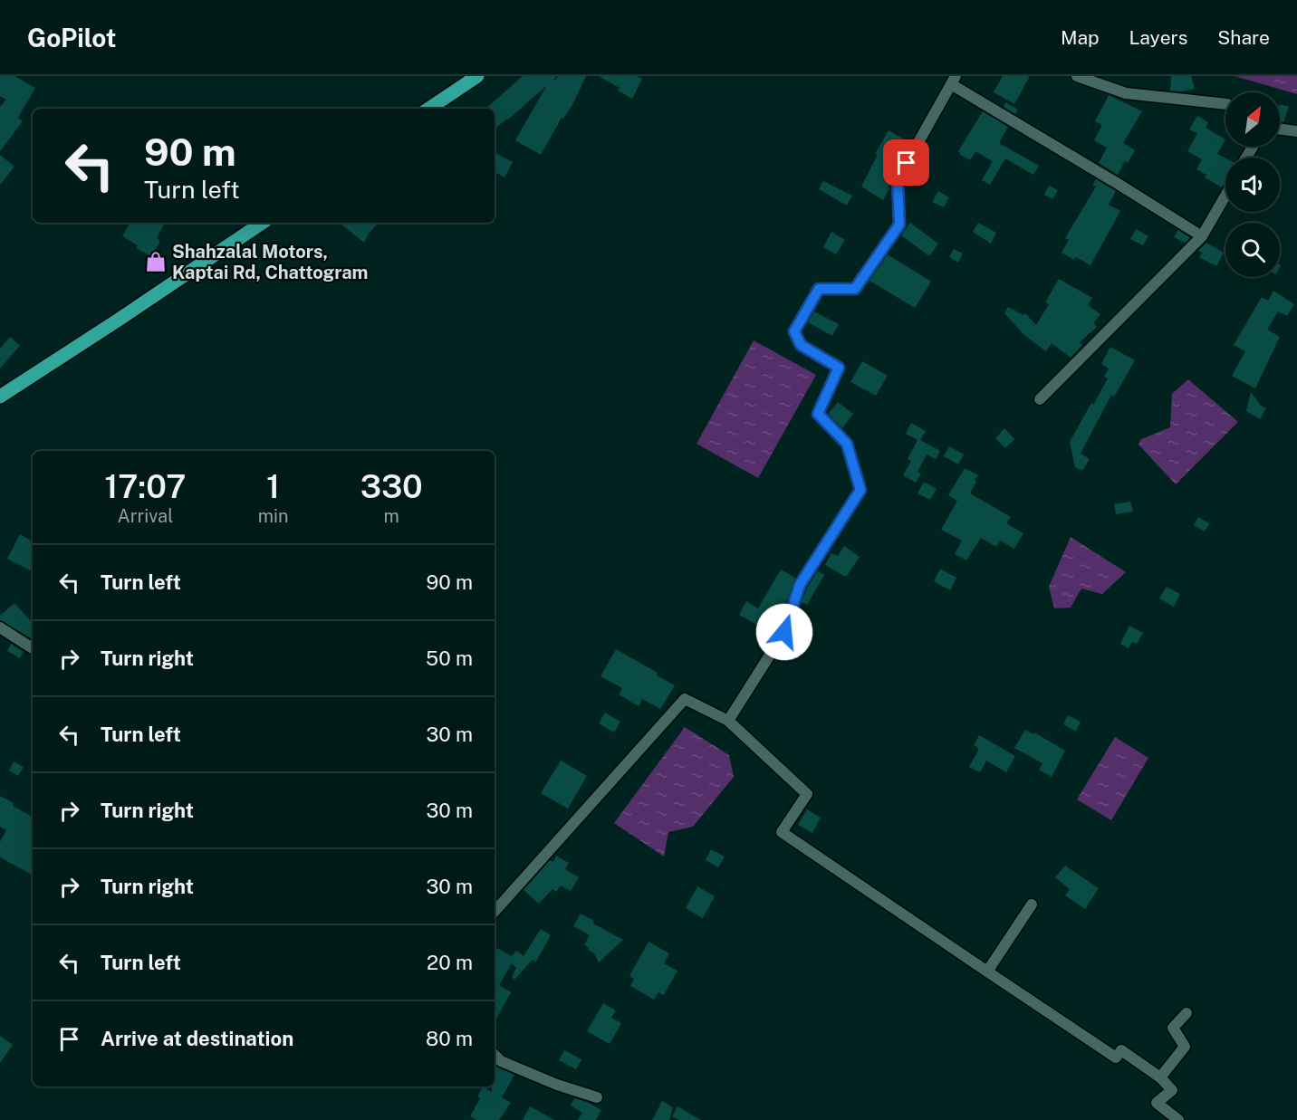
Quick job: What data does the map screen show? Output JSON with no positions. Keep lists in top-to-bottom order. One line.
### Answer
{"places":{"shop":["Shahzalal Motors, Kaptai Rd, Chattogram"]},"north":"top right","page":{"header":"GoPilot","nav":["Map","Layers","Share"],"turn":["90 m","Turn left"],"eta":["17:07","Arrival","1","min","330","m"],"list":[{"name":"Turn left","value":"90 m"},{"name":"Turn right","value":"50 m"},{"name":"Turn left","value":"30 m"},{"name":"Turn right","value":"30 m"},{"name":"Turn right","value":"30 m"},{"name":"Turn left","value":"20 m"},{"name":"Arrive at destination","value":"80 m"}]}}
